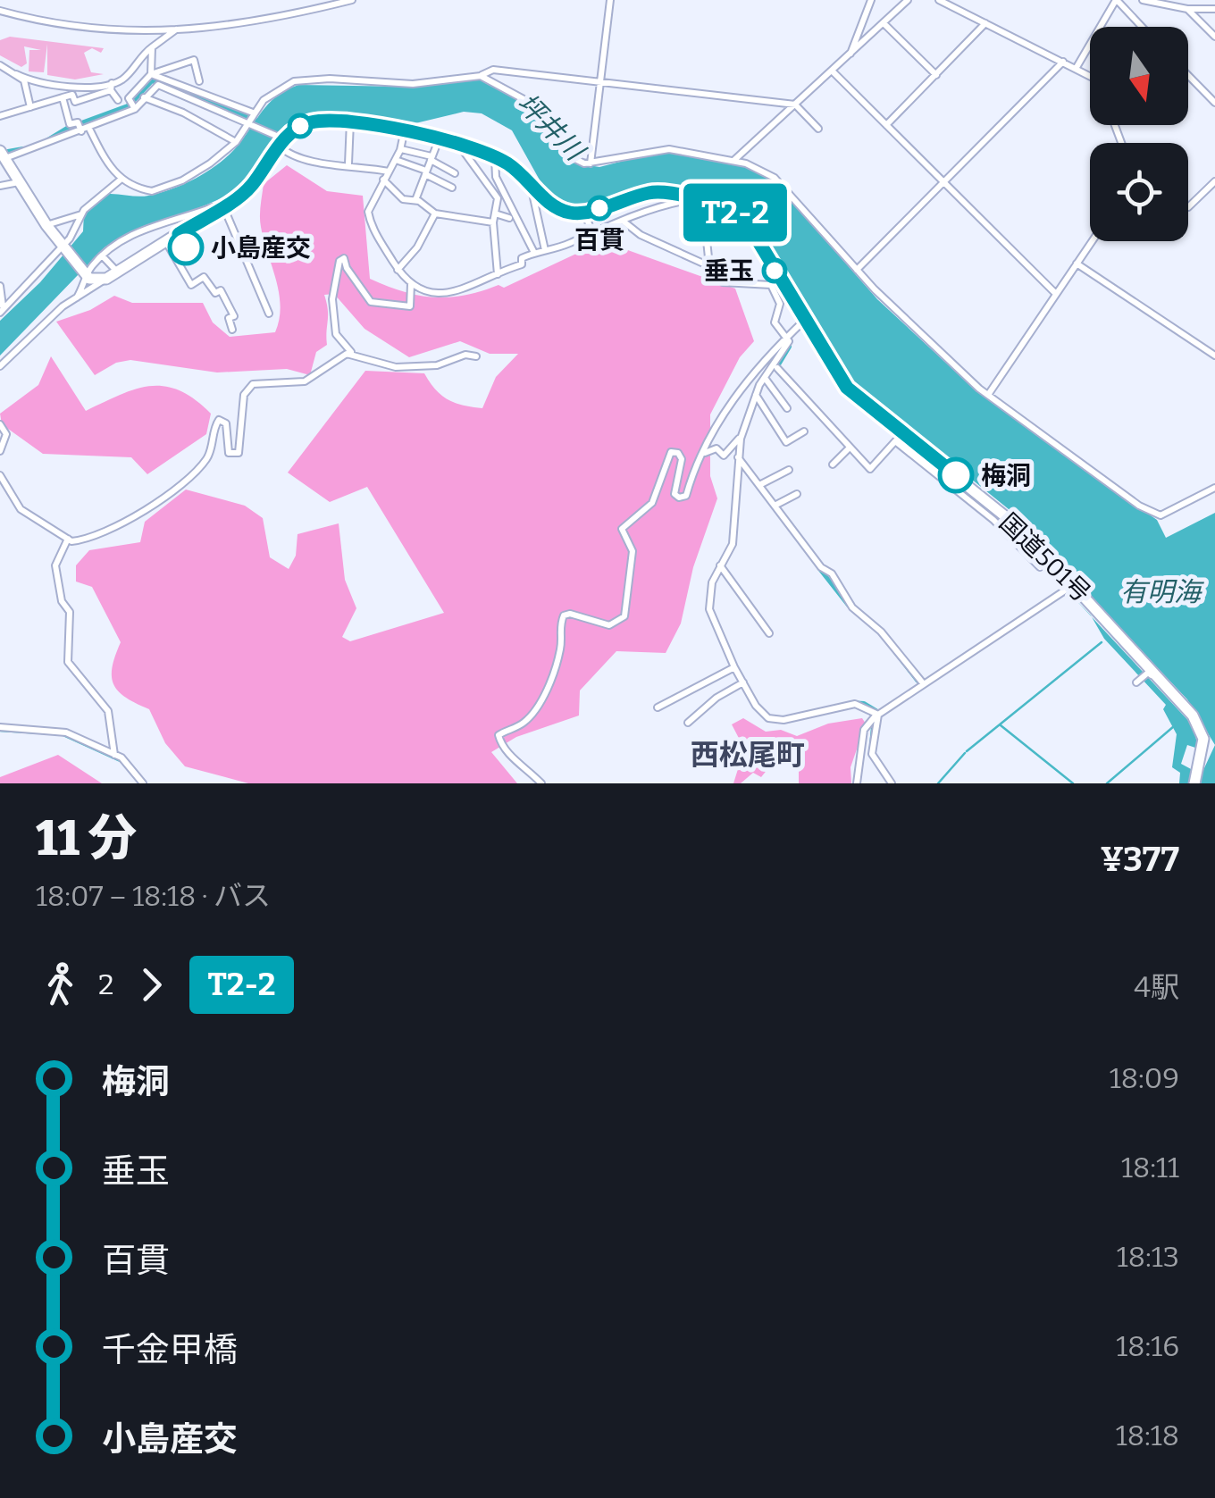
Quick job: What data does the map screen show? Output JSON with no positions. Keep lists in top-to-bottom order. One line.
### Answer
{"streets":{"highway":["国道501号"]},"districts":["西松尾町"],"water":["坪井川","有明海"],"places":["百貫","小島産交","垂玉","梅洞"],"lines":["bus line T2-2"],"north":"bottom","page":{"on_map":"T2-2","heading":["11 分","18:07 – 18:18 · バス","¥377"],"legs":["2","T2-2","4駅"],"list":[{"name":"梅洞","value":"18:09"},{"name":"垂玉","value":"18:11"},{"name":"百貫","value":"18:13"},{"name":"千金甲橋","value":"18:16"},{"name":"小島産交","value":"18:18"}]}}
